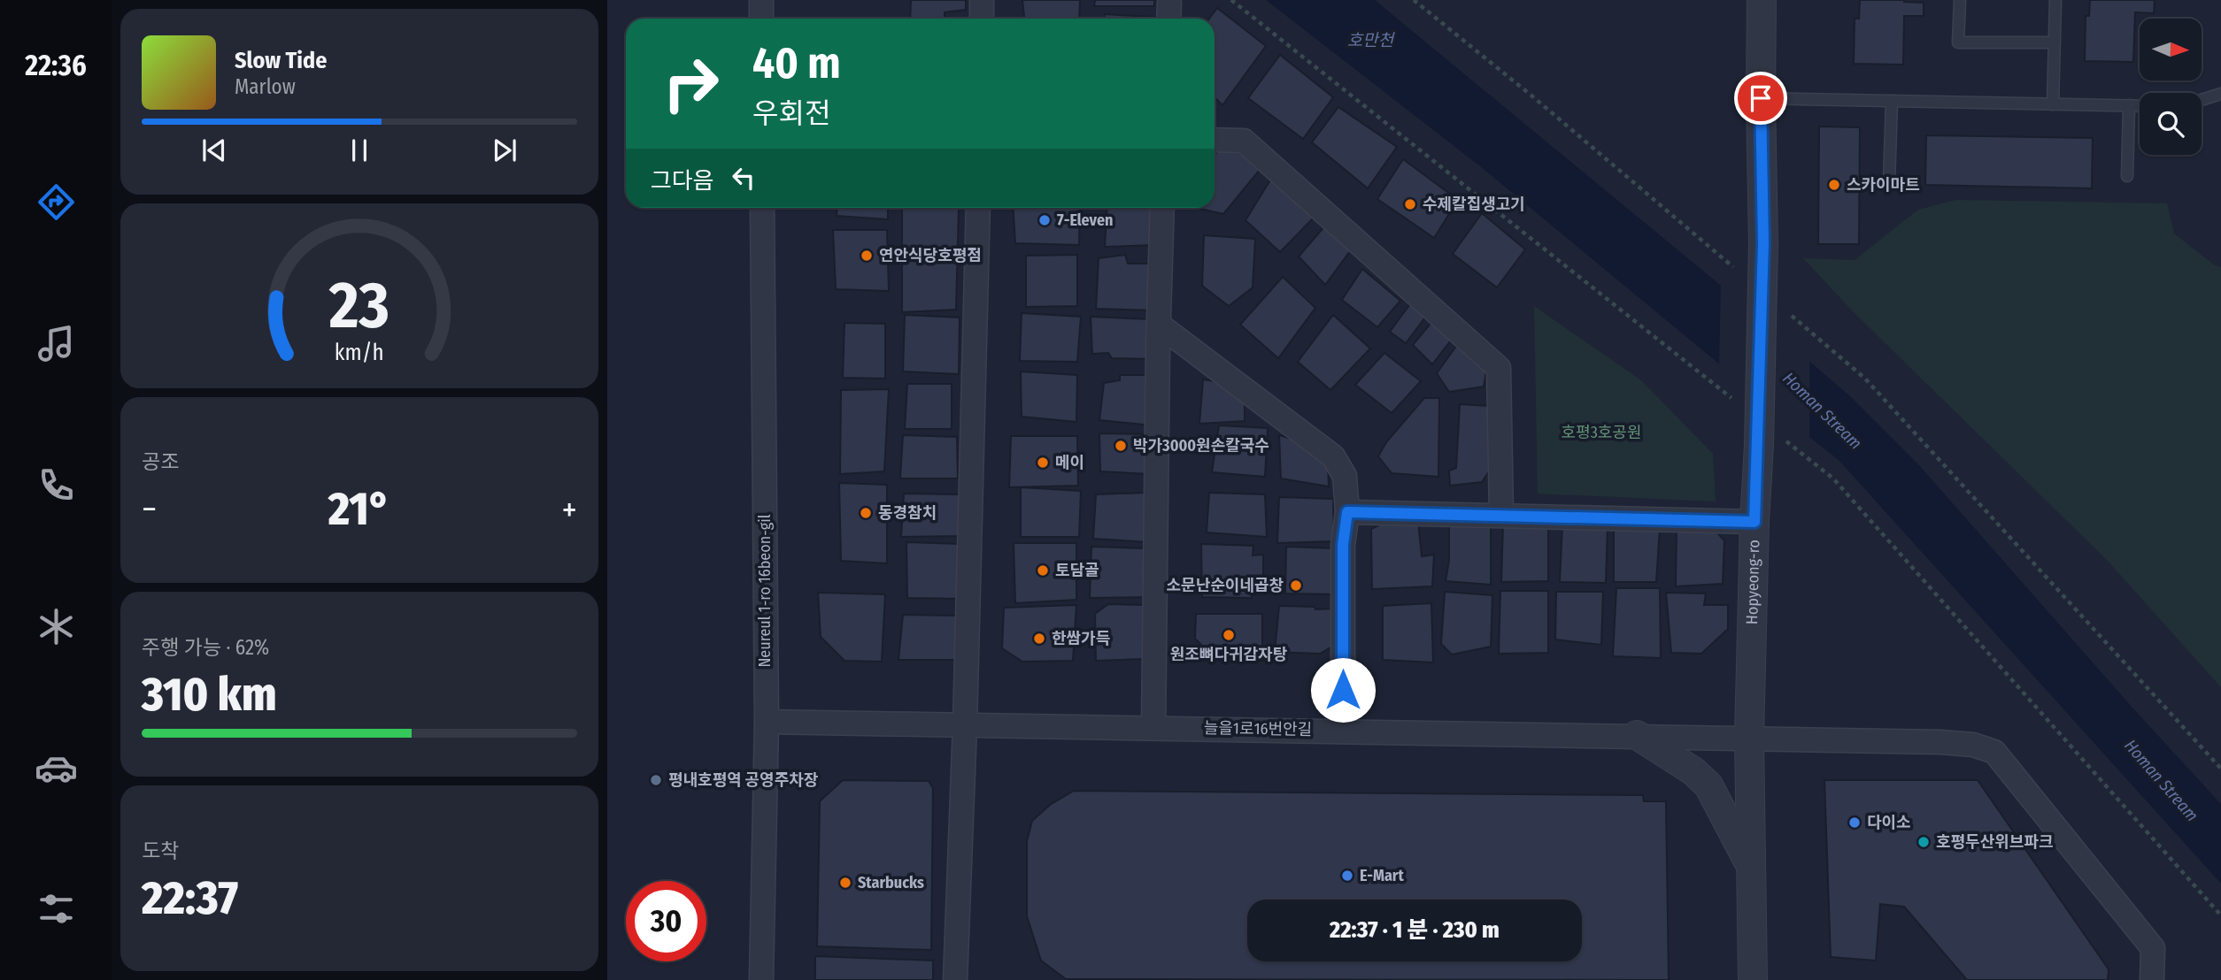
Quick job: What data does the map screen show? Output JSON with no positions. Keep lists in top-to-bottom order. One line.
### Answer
{"streets":{"street":["Hopyeong-ro","Neureul 1-ro 16beon-gil","늘을1로16번안길"]},"crossings":[["Hopyeong-ro","늘을1로16번안길"],["Neureul 1-ro 16beon-gil","늘을1로16번안길"]],"water":["호만천","Homan Stream"],"parks":["호평3호공원"],"places":["스카이마트","수제칼집생고기","7-Eleven","연안식당호평점","박가3000원손칼국수","메이","동경참치","토담골","소문난순이네곱창","원조뼈다귀감자탕","한쌈가득","평내호평역 공영주차장","다이소","호평두산위브파크","E-Mart","Starbucks"],"north":"right","page":{"tabs":"22:36","turn":["40 m","우회전"],"song":["Slow Tide","Marlow"],"then":"그다음","tile":["공조",["주행 가능 · 62%","310 km"],["도착","22:37"]],"heat":["−","21°","+"],"limit":"30","trip":"22:37 · 1 분 · 230 m","gauge":["23","km/h"]}}
